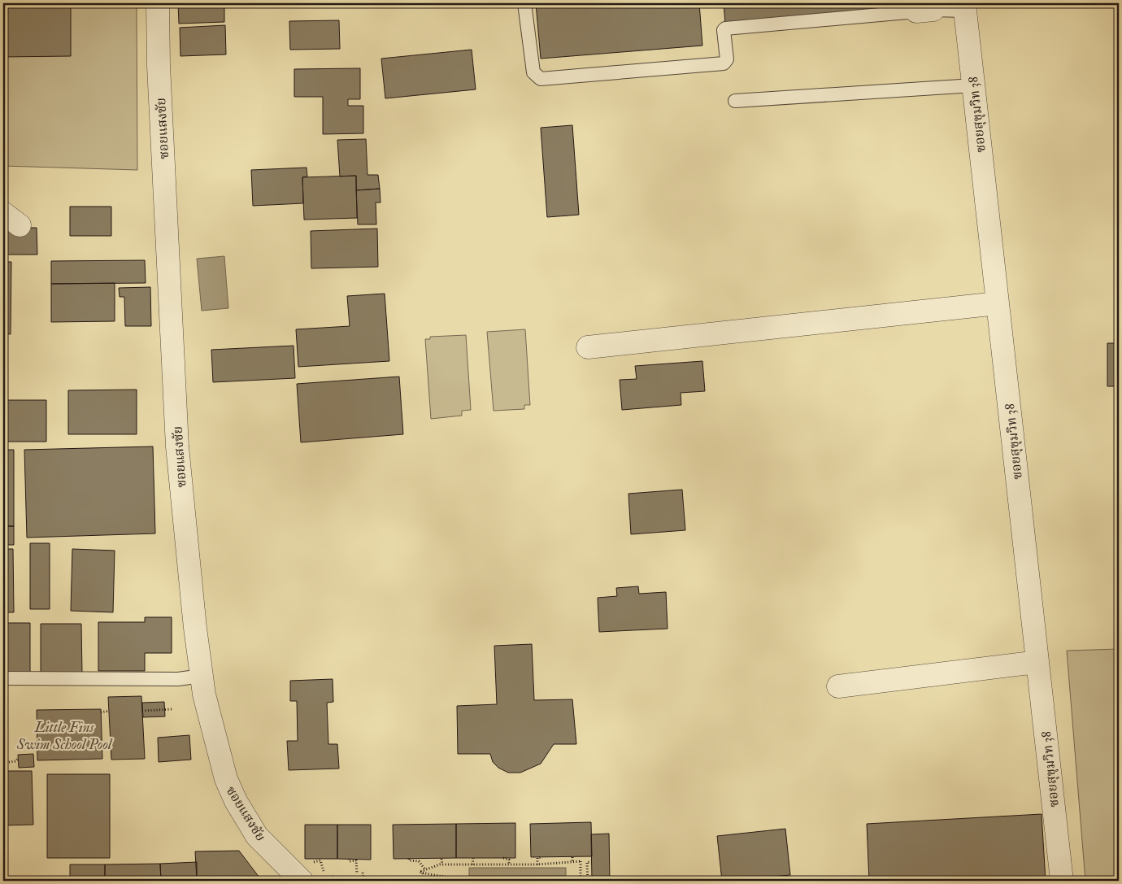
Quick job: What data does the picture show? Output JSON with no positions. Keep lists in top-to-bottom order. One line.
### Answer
{"streets":{"street":["ซอยสุขุมวิท 38","ซอยแสงชัย"]},"water":["Little Fins Swim School Pool"]}
